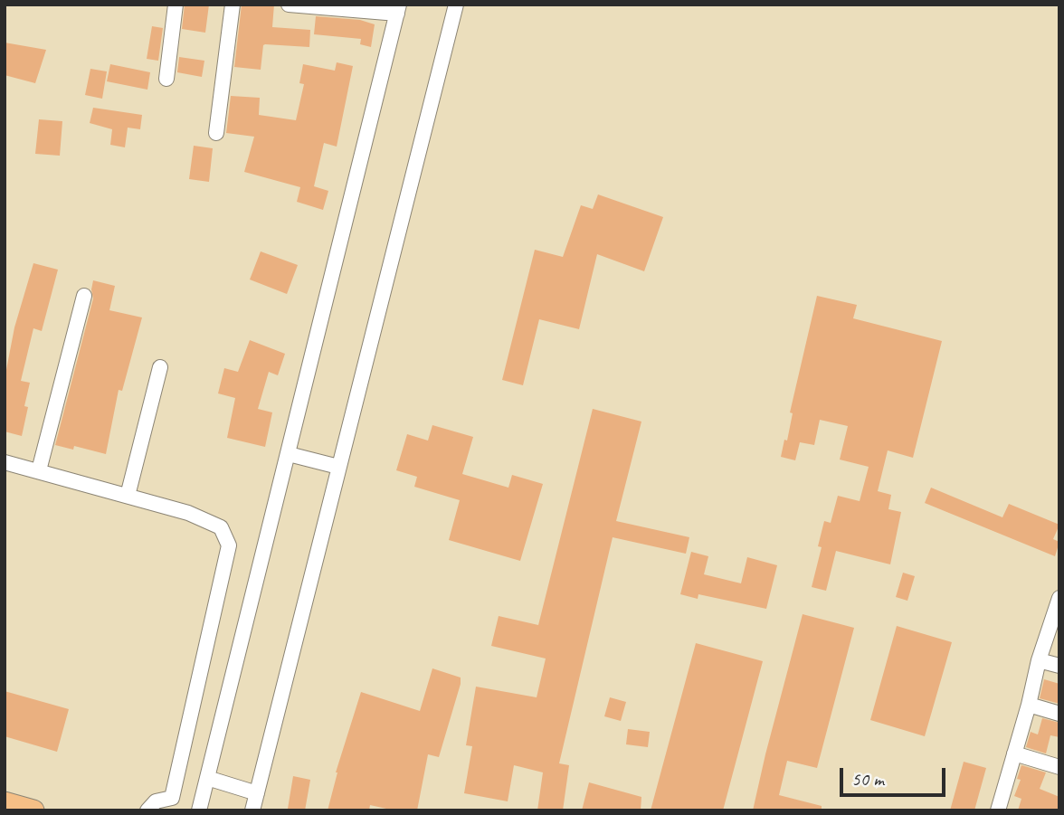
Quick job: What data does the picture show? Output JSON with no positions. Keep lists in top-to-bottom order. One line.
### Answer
{"scale_bar":"50 m"}
